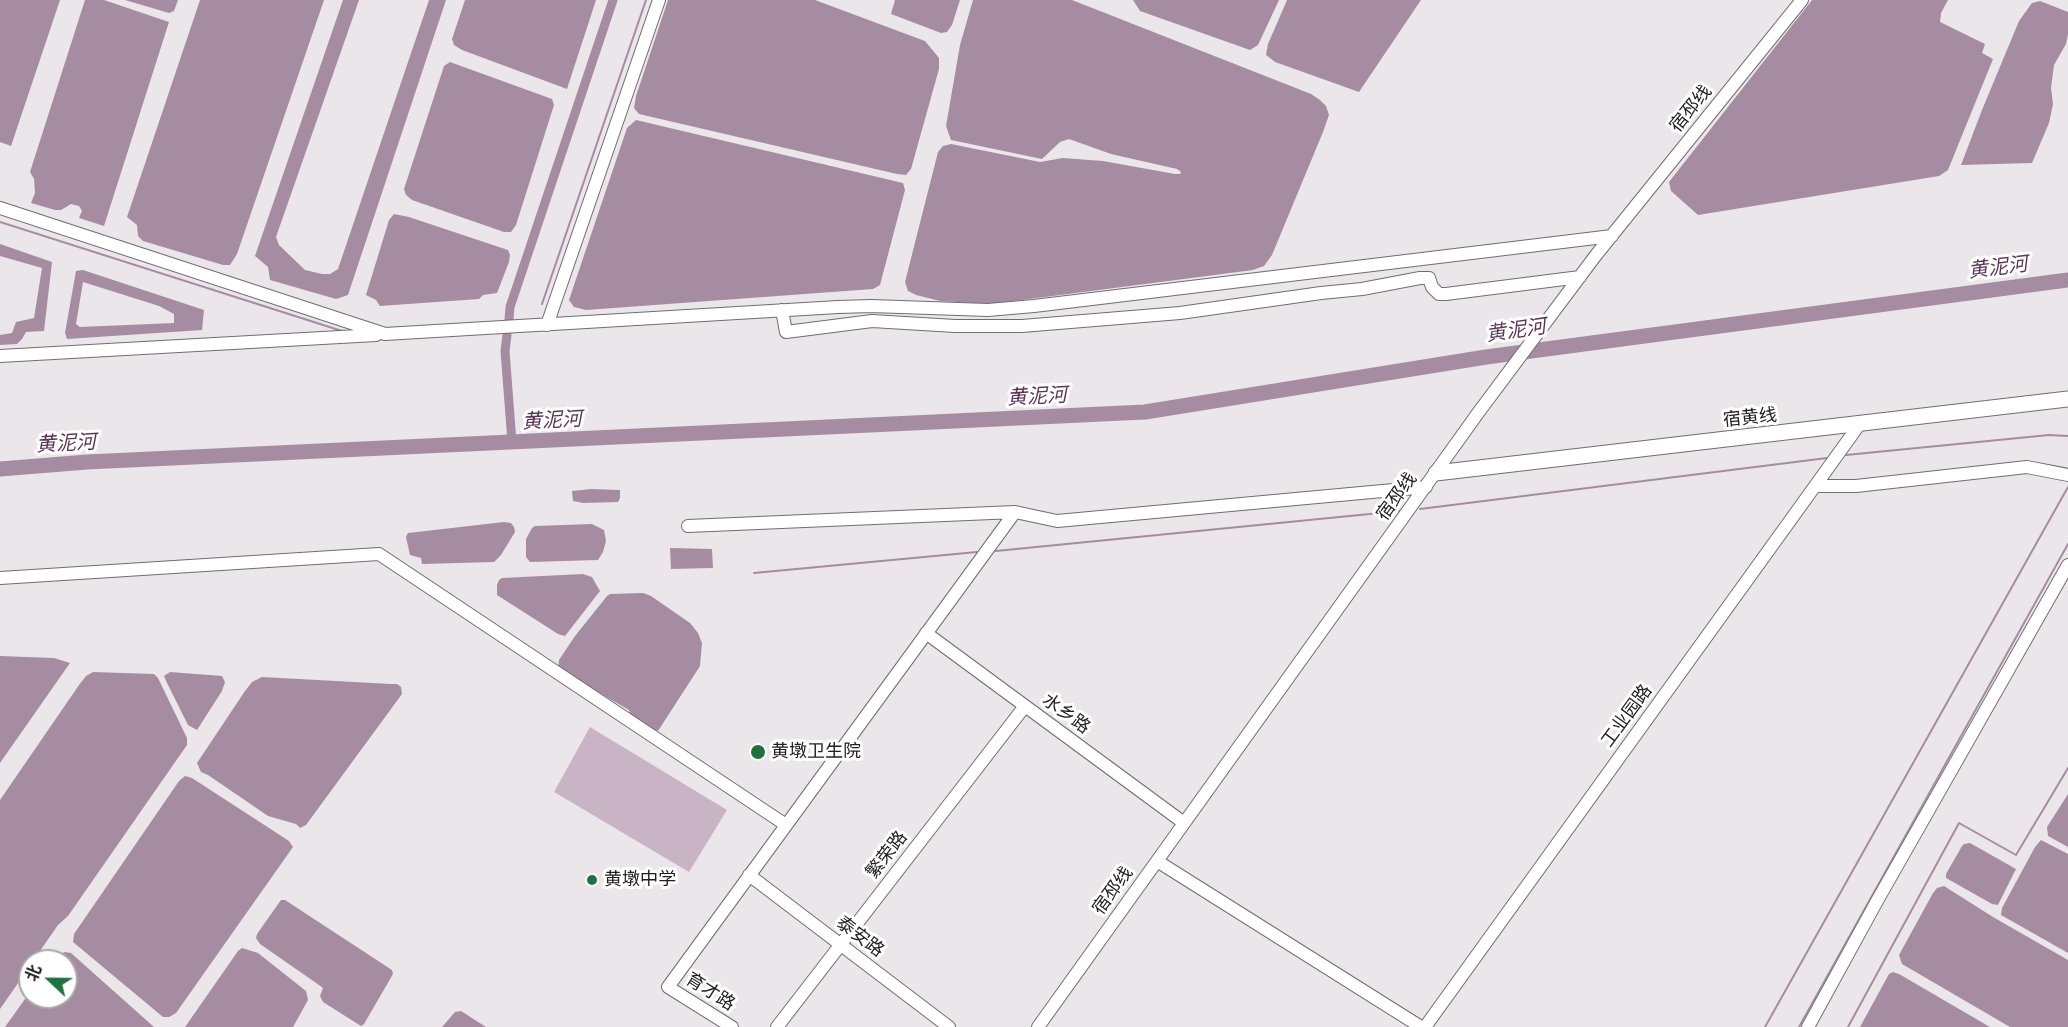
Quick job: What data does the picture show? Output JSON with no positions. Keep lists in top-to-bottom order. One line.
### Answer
{"streets":{"main road":["宿黄线"],"street":["宿邳线","水乡路","工业园路","繁荣路","泰安路","育才路"]},"crossings":[["宿邳线","宿黄线"],["宿邳线","水乡路"],["宿黄线","工业园路"],["水乡路","繁荣路"],["繁荣路","泰安路"],["泰安路","育才路"]],"water":["黄泥河"],"places":["黄墩卫生院","黄墩中学"],"north":"left"}
